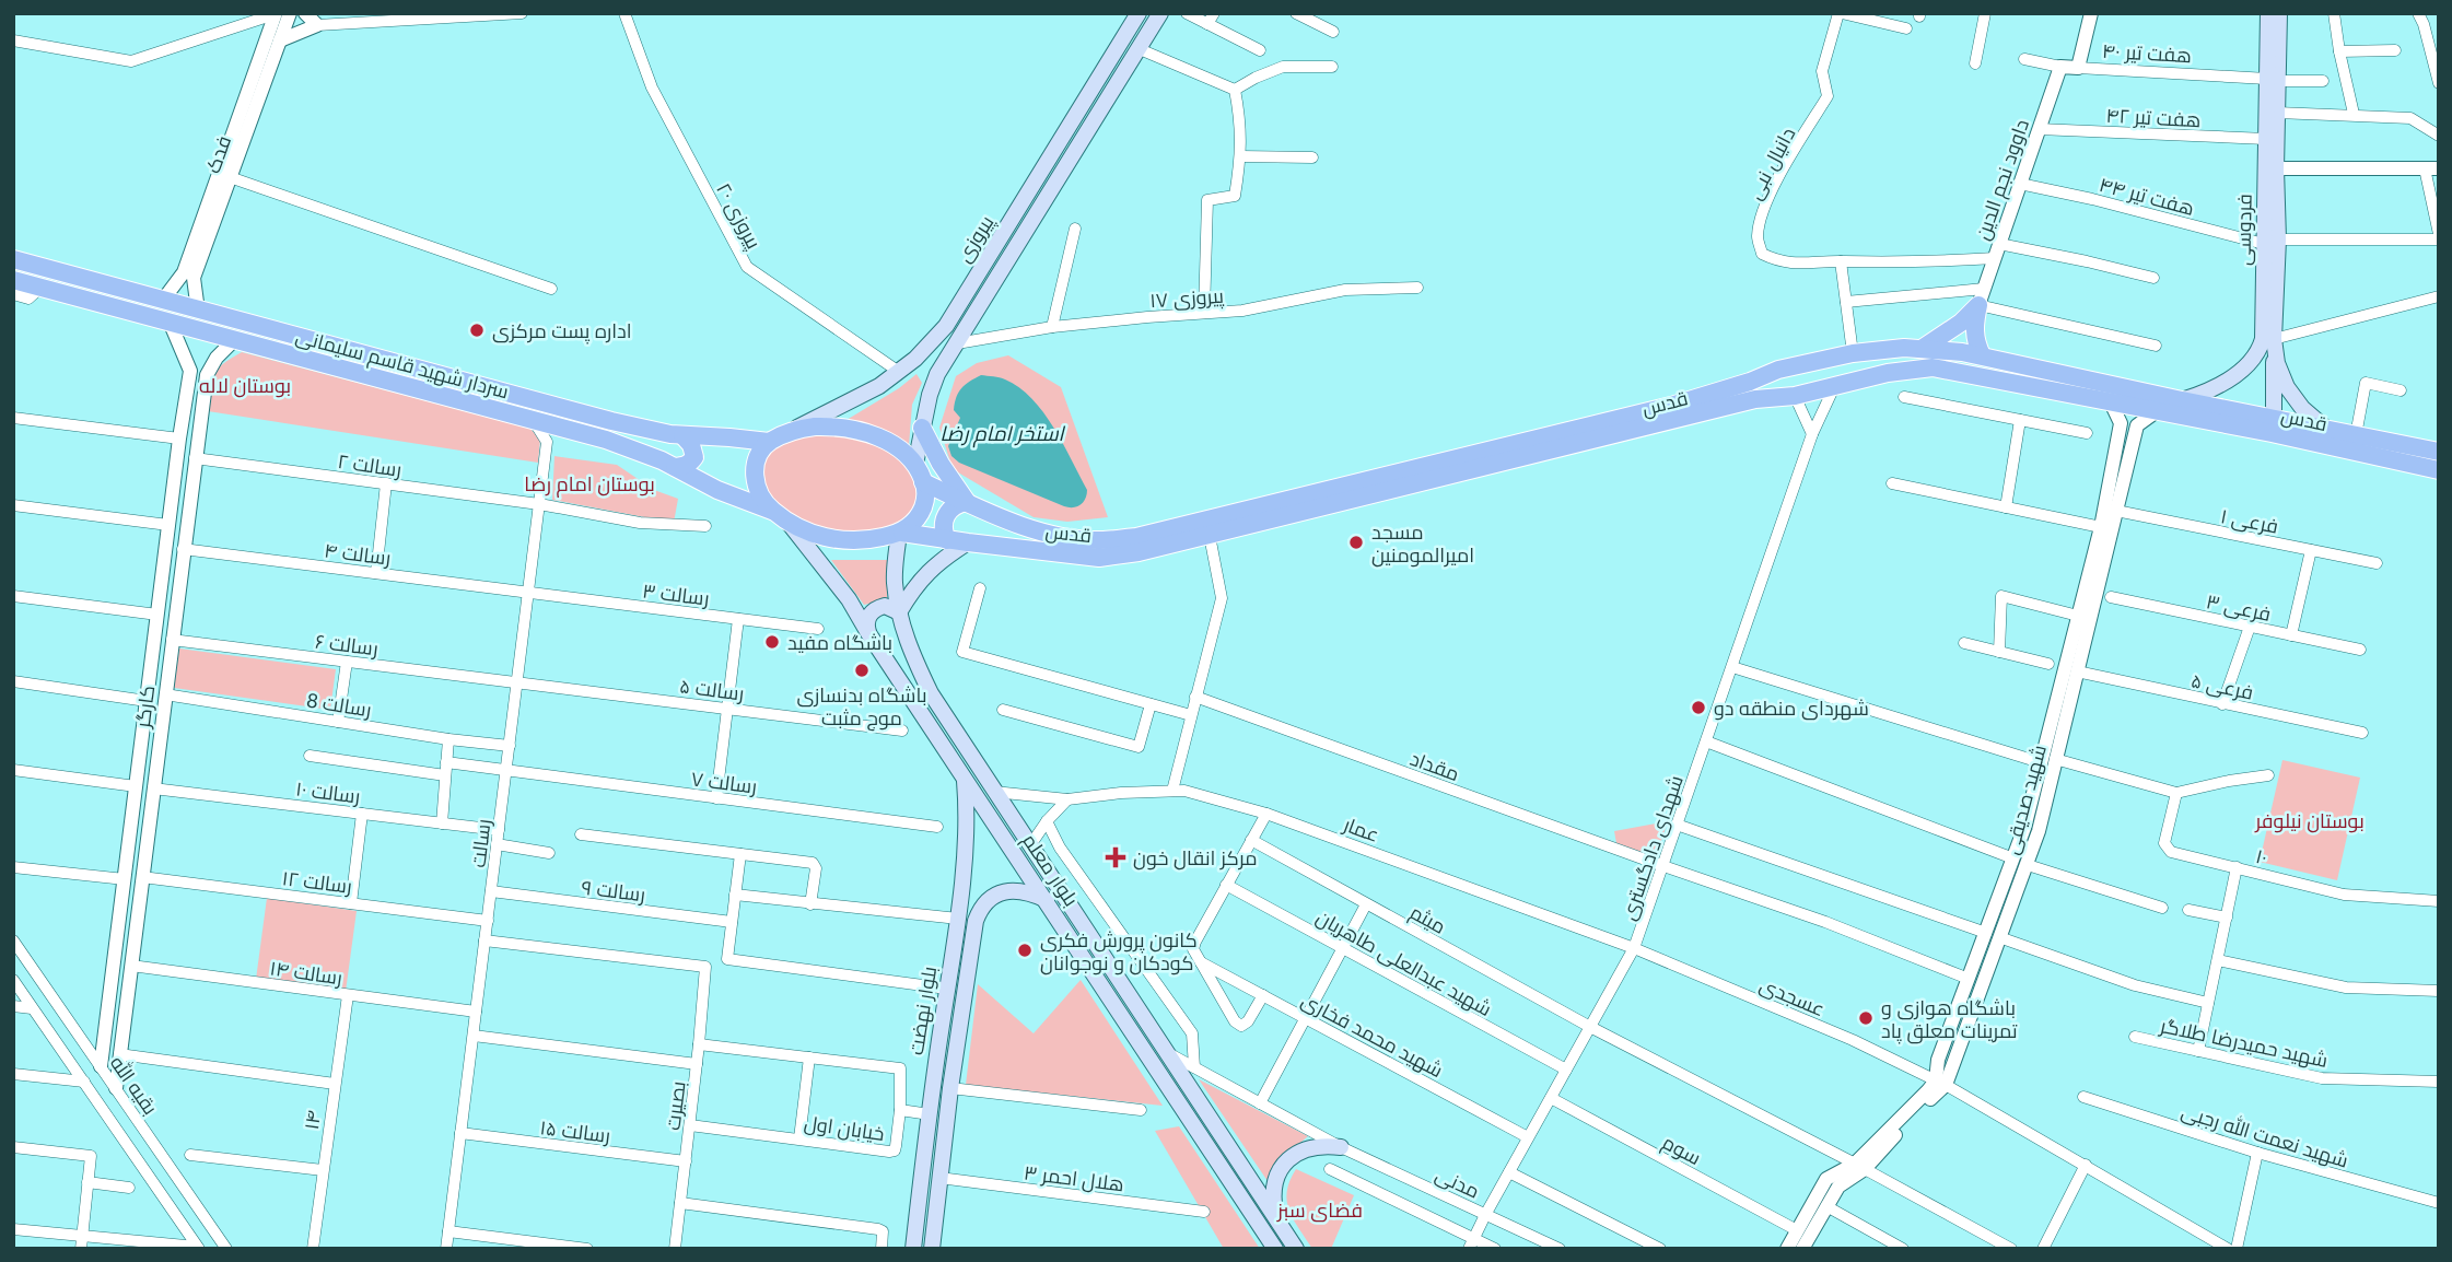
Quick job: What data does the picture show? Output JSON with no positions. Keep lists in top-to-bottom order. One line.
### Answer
{"streets":{"main road":["فردوسی","پیروزی","سردار شهید قاسم سلیمانی","قدس","بلوار معلم","بلوار نهضت"],"street":["هفت تیر ۴۰","هفت تیر ۴۲","فدک","دانیال نبی","داوود نجم الدین","هفت تیر ۴۴","پیروزی ۲۰","پیروزی ۱۷","رسالت ۲","فرعی ۱","رسالت ۴","رسالت ۳","فرعی ۳","رسالت ۶","فرعی ۵","رسالت ۵","رسالت 8","کارگر","مقداد","رسالت ۷","رسالت ۱۰","شهید صدیقی","عمار","رسالت","شهدای دادگستری","۱۰","رسالت ۱۲","رسالت ۹","میثم","شهید عبدالعلی طاهریان","رسالت ۱۴","عسجدی","شهید محمد فخاری","شهید حمیدرضا طلاگر","بقیه الله","بصیرت","۱۴","خیابان اول","رسالت ۱۵","شهید نعمت الله رجبی","سوم","هلال احمر ۳","مدنی"]},"crossings":[["هفت تیر ۴۰","داوود نجم الدین"],["هفت تیر ۴۰","فردوسی"],["هفت تیر ۴۲","داوود نجم الدین"],["هفت تیر ۴۲","فردوسی"],["دانیال نبی","داوود نجم الدین"],["داوود نجم الدین","هفت تیر ۴۴"],["هفت تیر ۴۴","فردوسی"],["پیروزی ۲۰","پیروزی"],["فردوسی","قدس"],["پیروزی","پیروزی ۱۷"],["پیروزی","سردار شهید قاسم سلیمانی"],["پیروزی","قدس"],["پیروزی","بلوار معلم"],["سردار شهید قاسم سلیمانی","قدس"],["سردار شهید قاسم سلیمانی","کارگر"],["سردار شهید قاسم سلیمانی","بلوار معلم"],["قدس","شهید صدیقی"],["قدس","شهدای دادگستری"],["قدس","بلوار معلم"],["رسالت ۲","کارگر"],["رسالت ۲","رسالت"],["فرعی ۱","شهید صدیقی"],["رسالت ۴","رسالت ۳"],["رسالت ۴","کارگر"],["رسالت ۴","رسالت"],["رسالت ۳","رسالت"],["رسالت ۶","رسالت ۵"],["رسالت ۶","کارگر"],["رسالت ۶","رسالت"],["فرعی ۵","شهید صدیقی"],["رسالت ۵","رسالت"],["رسالت 8","کارگر"],["رسالت 8","رسالت"],["کارگر","رسالت ۱۰"],["کارگر","رسالت ۱۲"],["کارگر","رسالت ۱۴"],["کارگر","بقیه الله"],["مقداد","شهید صدیقی"],["مقداد","شهدای دادگستری"],["رسالت ۷","رسالت"],["رسالت ۱۰","رسالت"],["شهید صدیقی","میثم"],["شهید صدیقی","عسجدی"],["عمار","شهدای دادگستری"],["عمار","بلوار معلم"],["عمار","عسجدی"],["رسالت","رسالت ۱۲"],["رسالت","رسالت ۹"],["رسالت","رسالت ۱۴"],["رسالت","بصیرت"],["رسالت","رسالت ۱۵"],["شهدای دادگستری","میثم"],["شهدای دادگستری","شهید عبدالعلی طاهریان"],["شهدای دادگستری","عسجدی"],["شهدای دادگستری","شهید محمد فخاری"],["شهدای دادگستری","سوم"],["شهدای دادگستری","مدنی"],["بلوار معلم","بلوار نهضت"],["بلوار معلم","مدنی"],["رسالت ۱۴","۱۴"],["بلوار نهضت","هلال احمر ۳"],["بصیرت","خیابان اول"],["بصیرت","رسالت ۱۵"]],"water":["استخر امام رضا"],"parks":["بوستان لاله","بوستان امام رضا","بوستان نیلوفر","فضای سبز"],"places":{"other":["اداره پست مرکزی","مسجد امیرالمومنین","باشگاه مفید","باشگاه بدنسازی موج مثبت","شهردای منطقه دو","کانون پرورش فکری کودکان و نوجوانان","باشگاه هوازی و تمرینات معلق پاد"],"health":["مرکز انقال خون"]}}
